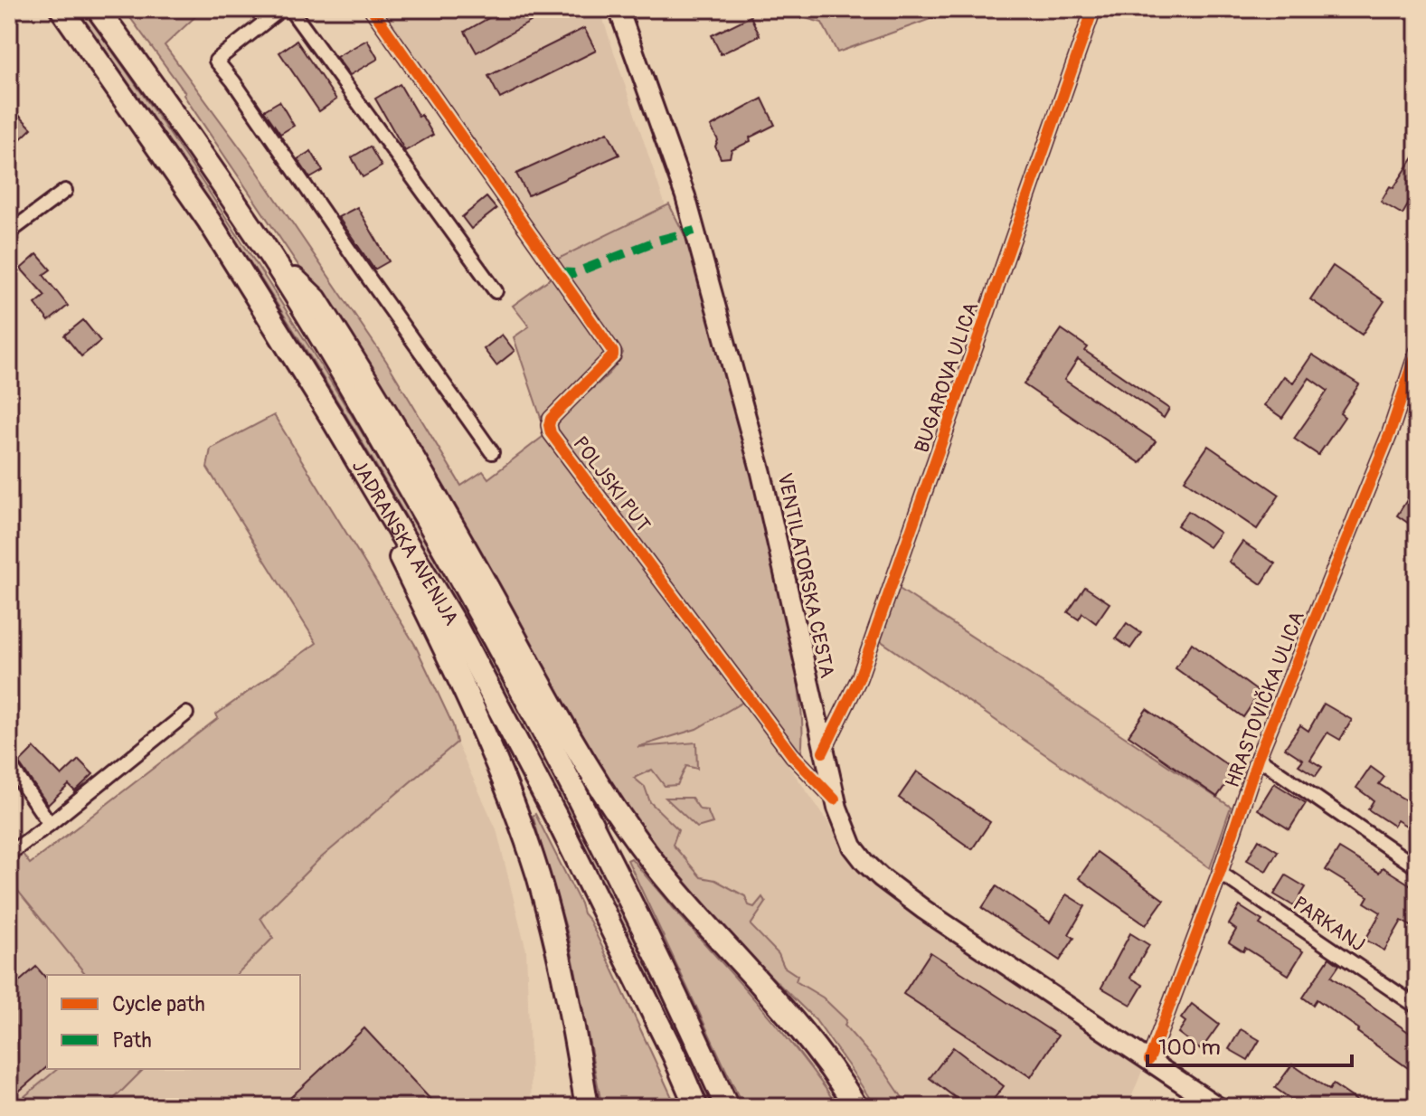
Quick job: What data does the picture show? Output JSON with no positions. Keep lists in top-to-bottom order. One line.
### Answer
{"streets":{"highway":["JADRANSKA AVENIJA"],"main road":["VENTILATORSKA CESTA"],"street":["BUGAROVA ULICA","POLJSKI PUT","HRASTOVIČKA ULICA","PARKANJ"]},"crossings":[["BUGAROVA ULICA","VENTILATORSKA CESTA"],["POLJSKI PUT","VENTILATORSKA CESTA"],["VENTILATORSKA CESTA","HRASTOVIČKA ULICA"],["HRASTOVIČKA ULICA","PARKANJ"]],"legend":["Cycle path","Path"],"scale_bar":"100 m"}
